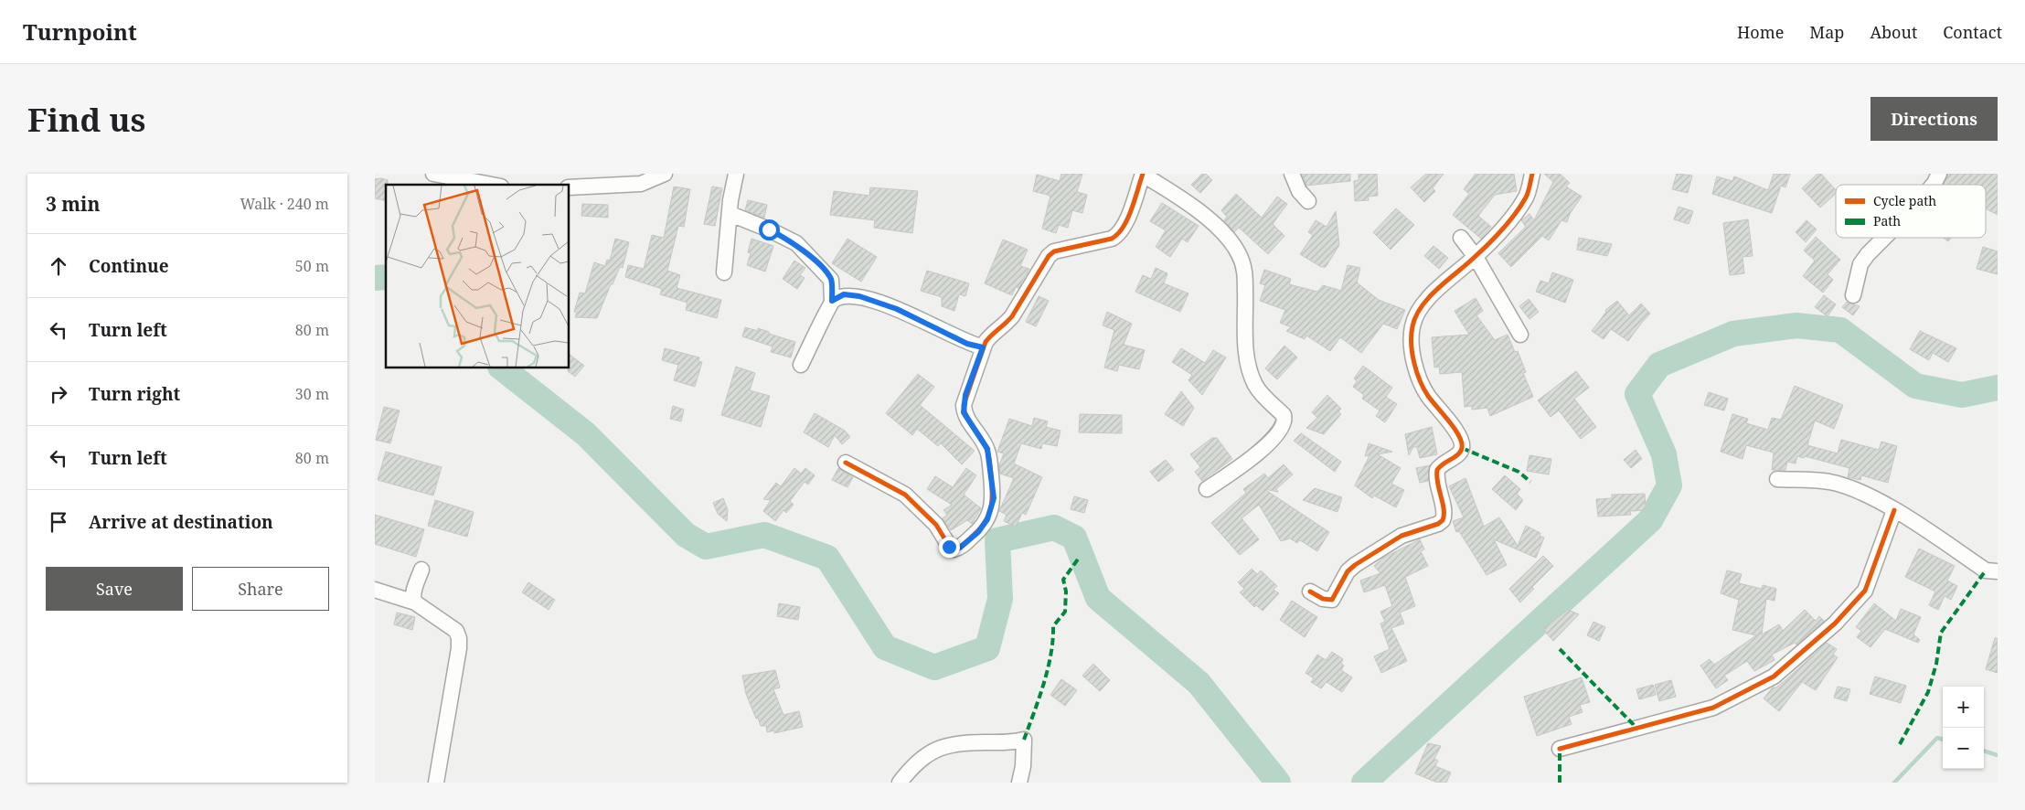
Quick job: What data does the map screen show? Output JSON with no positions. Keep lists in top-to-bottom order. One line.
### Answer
{"legend":["Cycle path","Path"],"page":{"header":"Turnpoint","nav":["Home","Map","About","Contact"],"buttons":["Directions",["Save","Share"]],"title":"Find us","heading":["3 min","Walk · 240 m"],"list":[["Continue","50 m"],["Turn left","80 m"],["Turn right","30 m"],["Turn left","80 m"],"Arrive at destination"],"map_buttons":["+","−"]}}
